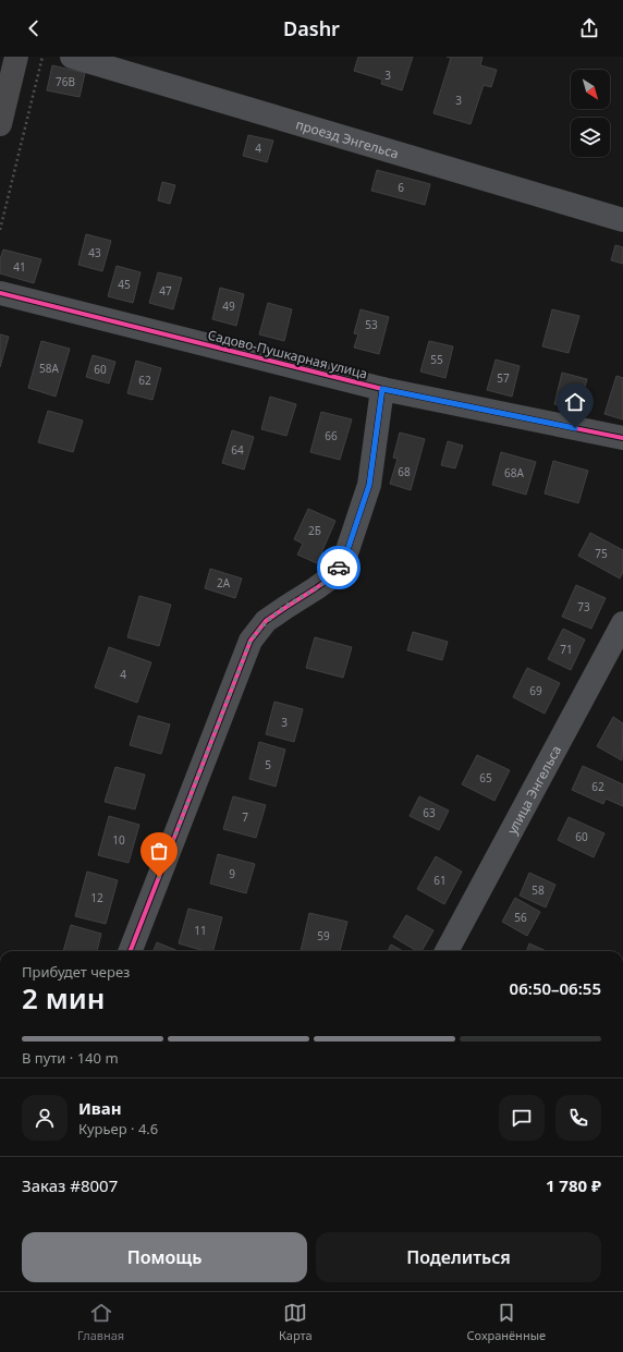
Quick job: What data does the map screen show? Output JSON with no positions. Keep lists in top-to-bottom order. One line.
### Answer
{"streets":{"street":["проезд Энгельса","Садово-Пушкарная улица","улица Энгельса"]},"house_numbers":["3","76В","3","4","6","43","41","45","47","49","53","55","58А","60","57","62","66","64","68","68А","2Б","75","2А","73","71","4","69","3","5","65","62","63","7","60","10","9","61","58","12","56","11","59"],"north":"bottom right","page":{"header":"Dashr","heading":["2 мин","Прибудет через","06:50–06:55"],"panel":["Иван","Курьер · 4.6","Заказ #8007","1 780 ₽"],"bar":"В пути · 140 m","buttons":["Помощь","Поделиться"],"tabs":["Главная","Карта","Сохранённые"]}}
